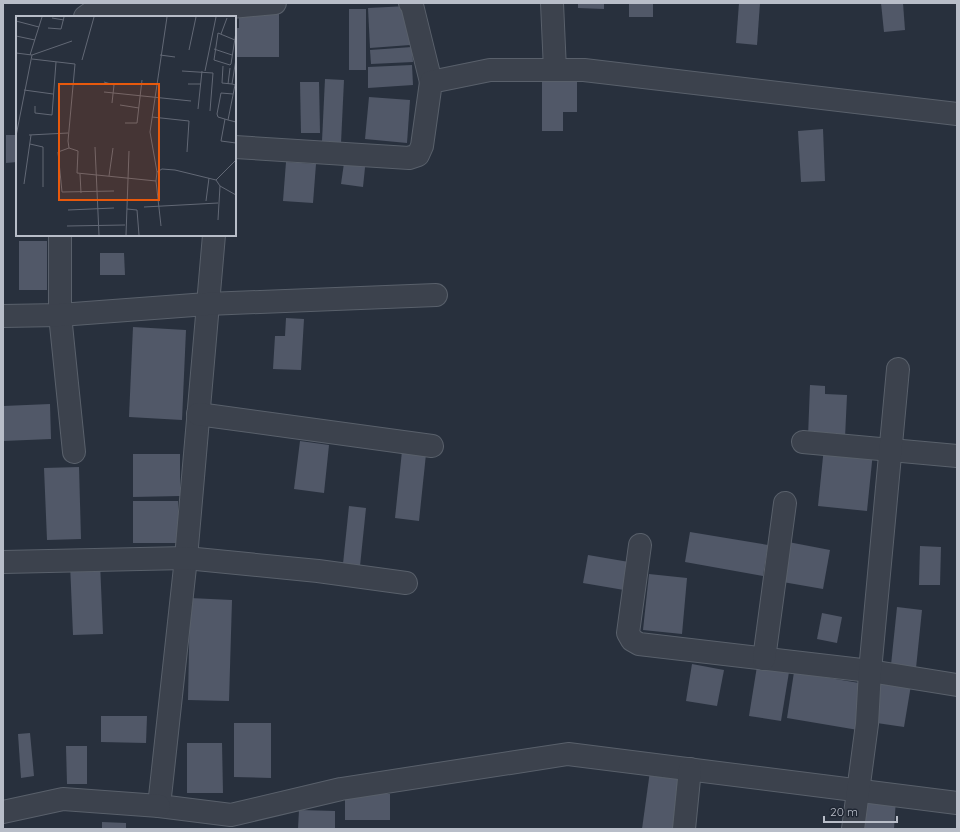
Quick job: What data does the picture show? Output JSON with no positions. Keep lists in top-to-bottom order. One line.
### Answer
{"scale_bar":"20 m"}
